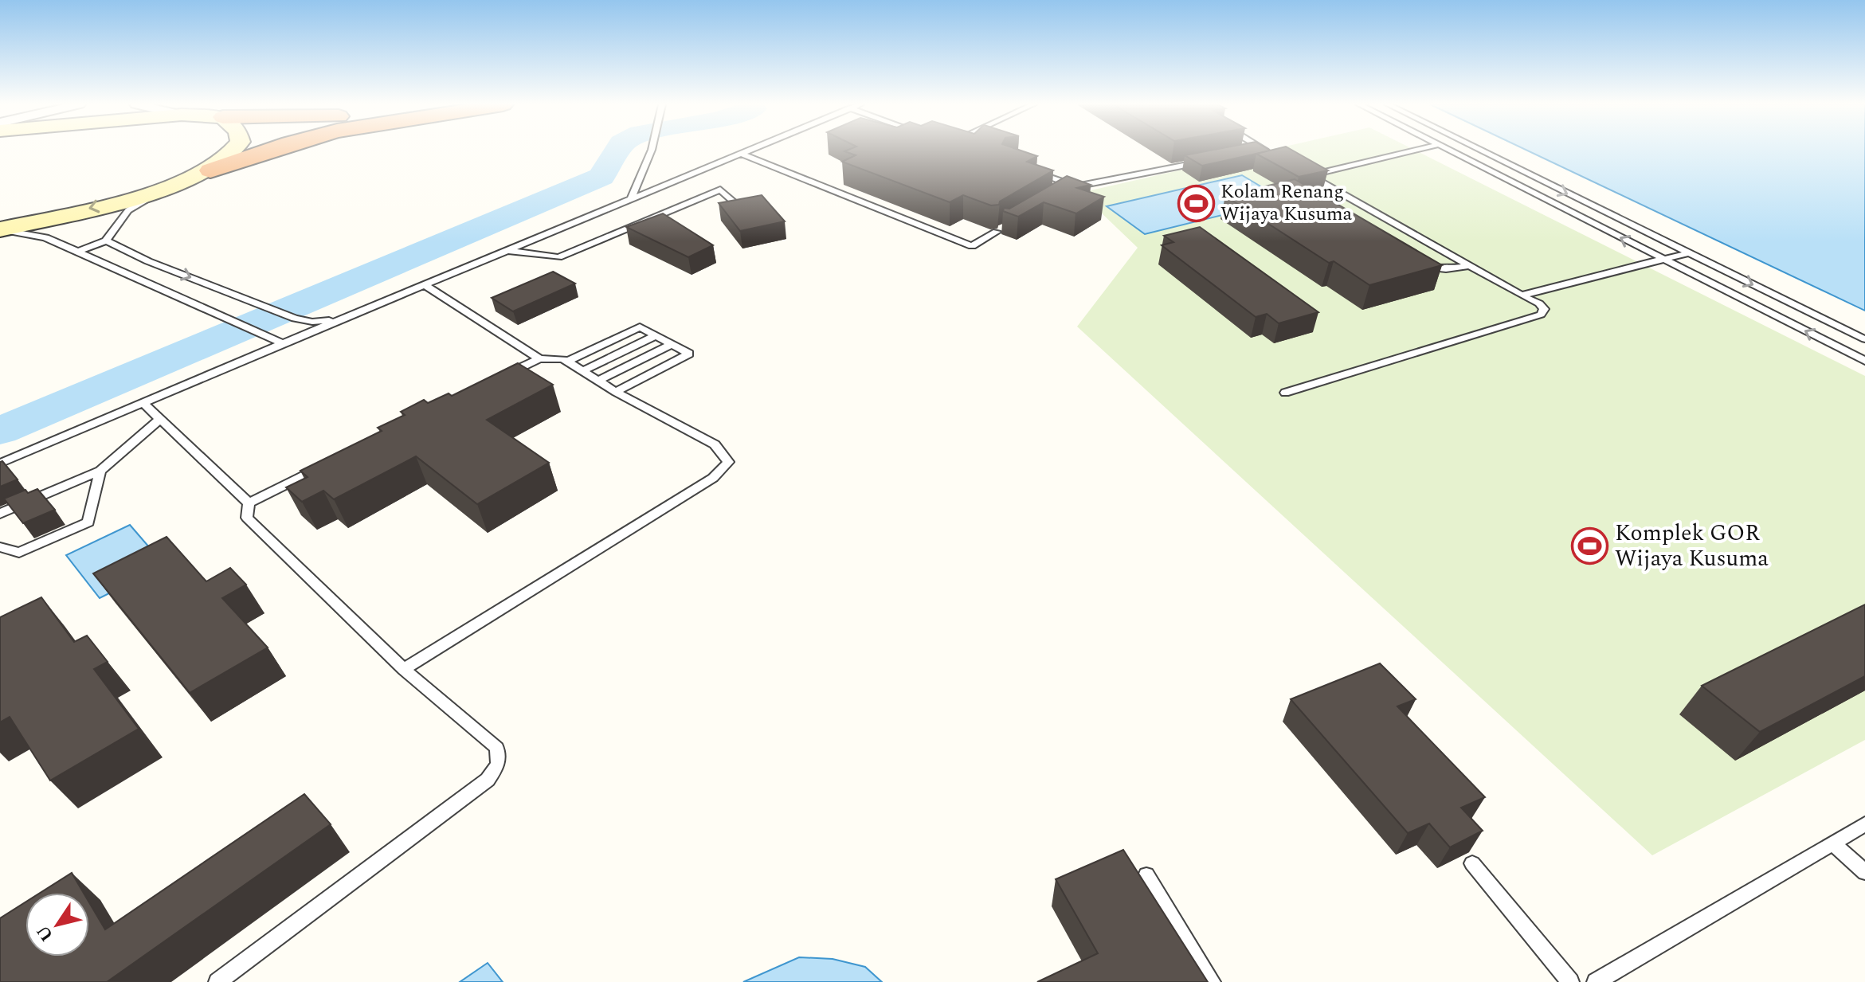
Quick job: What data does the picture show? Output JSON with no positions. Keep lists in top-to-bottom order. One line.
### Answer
{"places":{"sports":["Kolam Renang Wijaya Kusuma","Komplek GOR Wijaya Kusuma"]},"north":"bottom left"}
